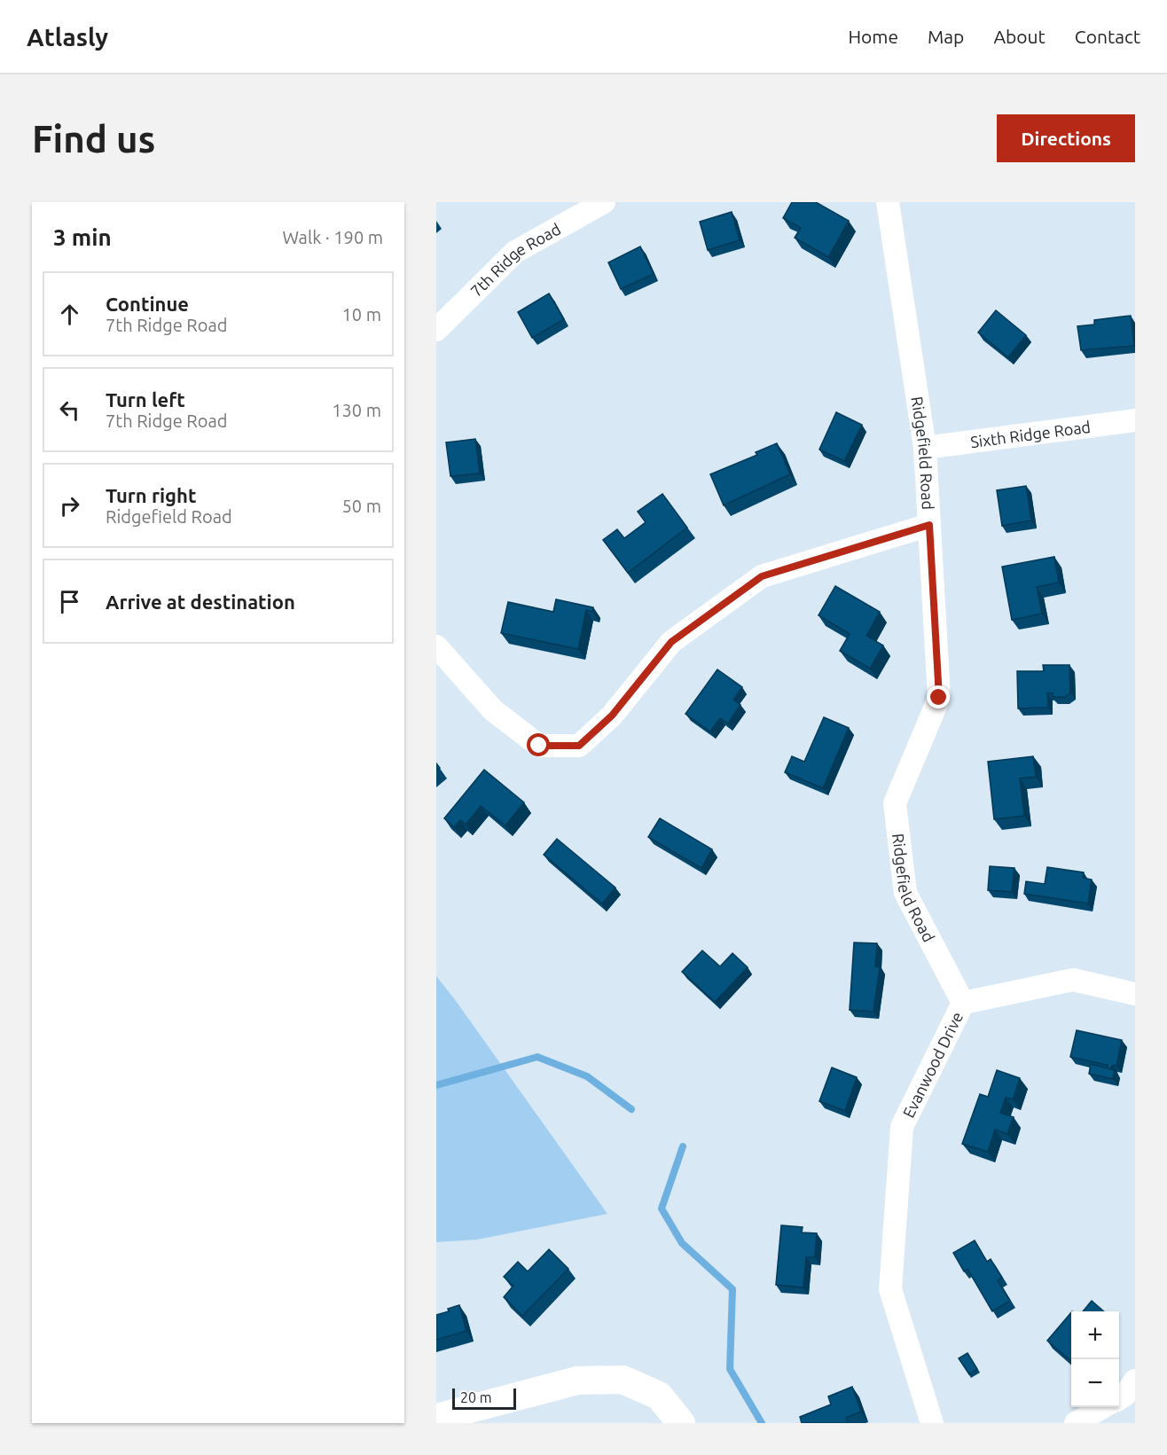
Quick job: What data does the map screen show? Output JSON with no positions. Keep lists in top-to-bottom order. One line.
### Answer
{"streets":{"street":["7th Ridge Road","Sixth Ridge Road","Ridgefield Road","Evanwood Drive"]},"crossings":[["Sixth Ridge Road","Ridgefield Road"],["Ridgefield Road","Evanwood Drive"]],"scale_bar":"20 m","page":{"header":"Atlasly","nav":["Home","Map","About","Contact"],"buttons":"Directions","title":"Find us","heading":["3 min","Walk · 190 m"],"list":[["Continue","7th Ridge Road","10 m"],["Turn left","7th Ridge Road","130 m"],["Turn right","Ridgefield Road","50 m"],"Arrive at destination"],"map_buttons":["+","−"],"scale":"20 m"}}
